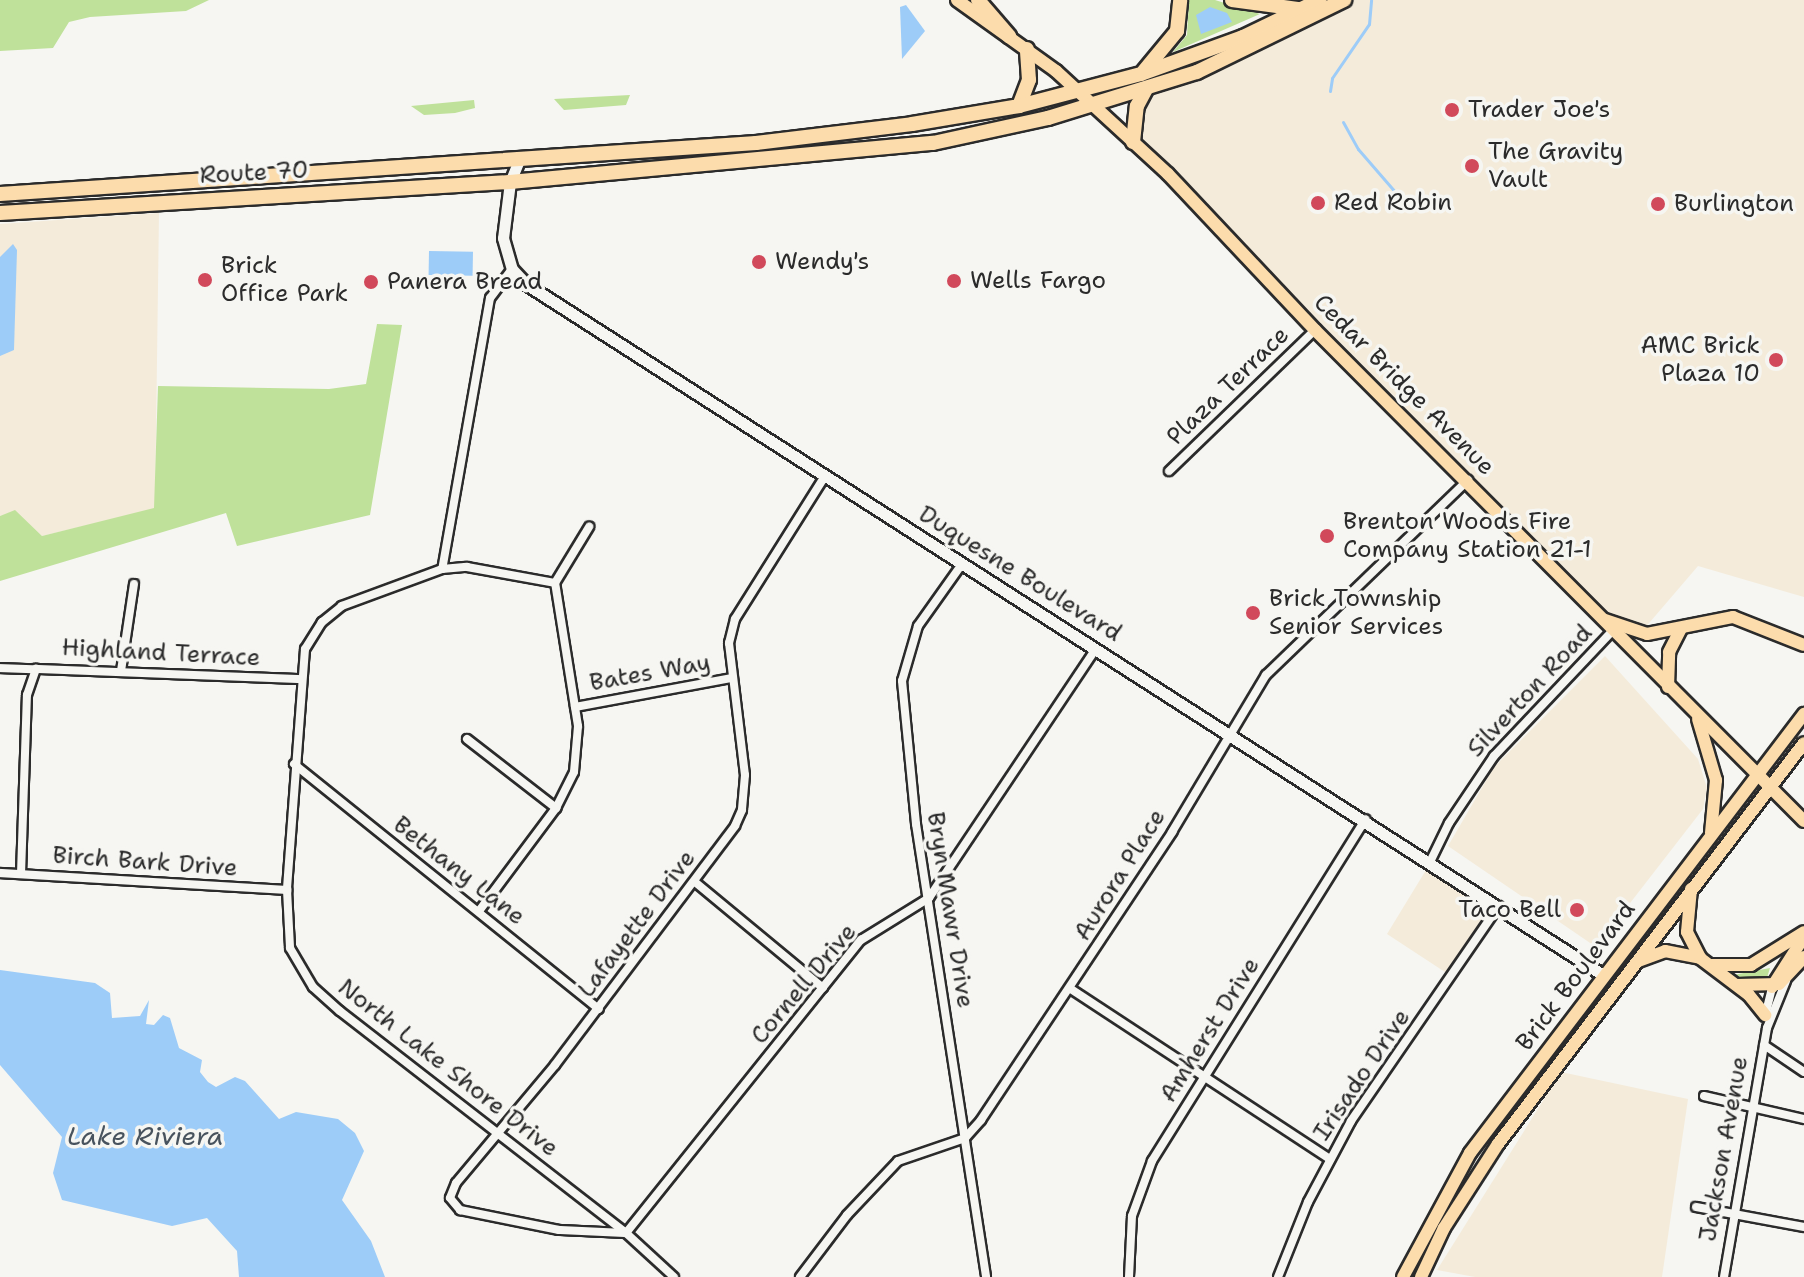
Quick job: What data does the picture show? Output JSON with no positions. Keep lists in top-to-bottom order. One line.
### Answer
{"streets":{"highway":["Route 70"],"main road":["Cedar Bridge Avenue","Brick Boulevard","Jackson Avenue"],"street":["Plaza Terrace","Duquesne Boulevard","Highland Terrace","Bates Way","Silverton Road","Birch Bark Drive","Bethany Lane","Aurora Place","Bryn Mawr Drive","Lafayette Drive","Cornell Drive","Amherst Drive","North Lake Shore Drive","Irisado Drive"]},"crossings":[["Route 70","Cedar Bridge Avenue"],["Cedar Bridge Avenue","Plaza Terrace"],["Cedar Bridge Avenue","Silverton Road"],["Cedar Bridge Avenue","Aurora Place"],["Cedar Bridge Avenue","Brick Boulevard"],["Duquesne Boulevard","Silverton Road"],["Duquesne Boulevard","Aurora Place"],["Duquesne Boulevard","Bryn Mawr Drive"],["Duquesne Boulevard","Lafayette Drive"],["Duquesne Boulevard","Brick Boulevard"],["Duquesne Boulevard","Cornell Drive"],["Duquesne Boulevard","Amherst Drive"],["Duquesne Boulevard","Irisado Drive"],["Highland Terrace","Birch Bark Drive"],["Highland Terrace","North Lake Shore Drive"],["Bates Way","Lafayette Drive"],["Birch Bark Drive","North Lake Shore Drive"],["Bethany Lane","Lafayette Drive"],["Bethany Lane","North Lake Shore Drive"],["Aurora Place","Bryn Mawr Drive"],["Bryn Mawr Drive","Cornell Drive"],["Lafayette Drive","Cornell Drive"],["Lafayette Drive","North Lake Shore Drive"],["Cornell Drive","North Lake Shore Drive"]],"water":["Lake Riviera"],"places":["Trader Joe's","The Gravity Vault","Red Robin","Burlington","Wendy's","Brick Office Park","Wells Fargo","Panera Bread","AMC Brick Plaza 10","Brenton Woods Fire Company Station 21-1","Brick Township Senior Services","Taco Bell"]}
